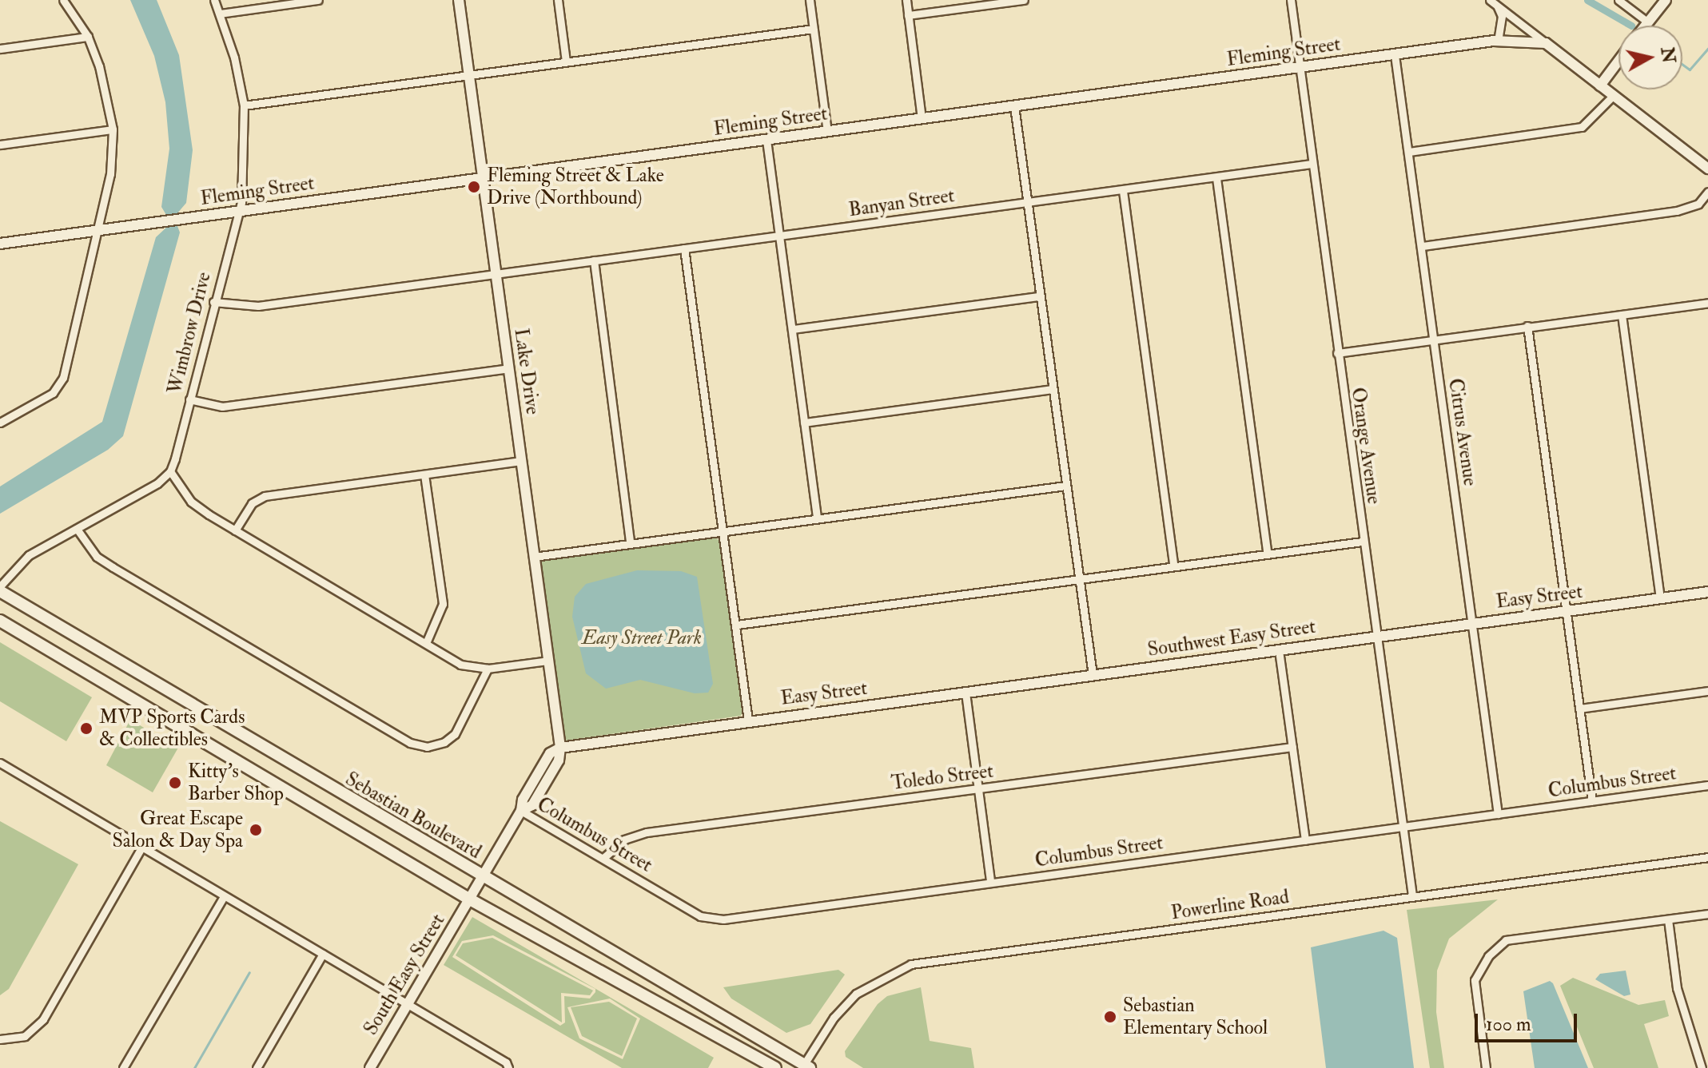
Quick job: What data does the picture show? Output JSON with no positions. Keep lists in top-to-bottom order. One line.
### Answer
{"streets":{"main road":["Sebastian Boulevard"],"street":["Fleming Street","Banyan Street","Wimbrow Drive","Lake Drive","Citrus Avenue","Orange Avenue","Easy Street","Southwest Easy Street","Toledo Street","Columbus Street","Powerline Road","South Easy Street"]},"crossings":[["Fleming Street","Wimbrow Drive"],["Fleming Street","Lake Drive"],["Fleming Street","Citrus Avenue"],["Fleming Street","Orange Avenue"],["Banyan Street","Wimbrow Drive"],["Banyan Street","Lake Drive"],["Banyan Street","Orange Avenue"],["Lake Drive","Easy Street"],["Citrus Avenue","Easy Street"],["Citrus Avenue","Columbus Street"],["Orange Avenue","Easy Street"],["Orange Avenue","Southwest Easy Street"],["Orange Avenue","Columbus Street"],["Orange Avenue","Powerline Road"],["Easy Street","Southwest Easy Street"],["Toledo Street","Columbus Street"],["Sebastian Boulevard","Powerline Road"]],"parks":["Easy Street Park"],"places":["Fleming Street & Lake Drive (Northbound)","MVP Sports Cards & Collectibles","Kitty's Barber Shop","Great Escape Salon & Day Spa","Sebastian Elementary School"],"scale_bar":"100 m","north":"right"}
